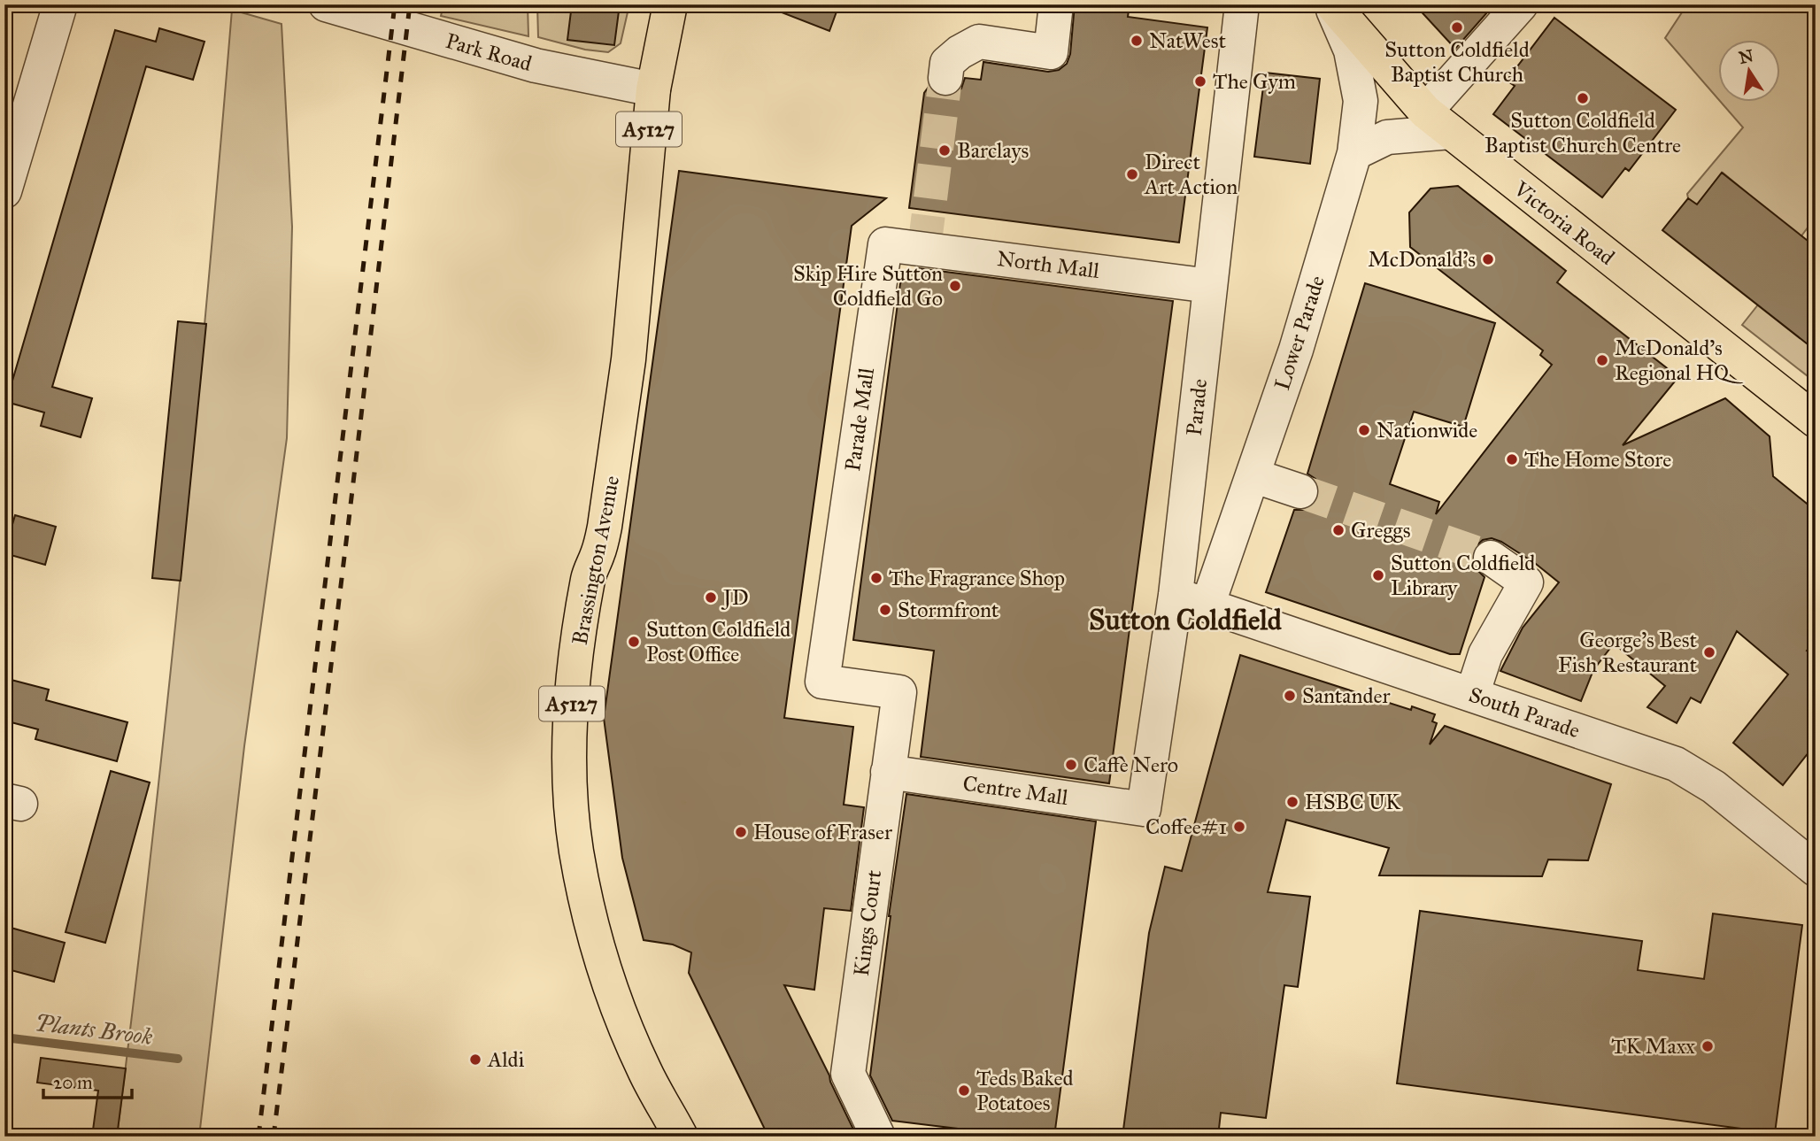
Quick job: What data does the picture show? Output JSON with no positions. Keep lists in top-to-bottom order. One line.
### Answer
{"streets":{"main road":["A5127","Victoria Road","Brassington Avenue"],"street":["Park Road","North Mall","Lower Parade","Parade","Parade Mall","South Parade","Centre Mall","Kings Court"]},"crossings":[["Park Road","Brassington Avenue"],["Victoria Road","Lower Parade"],["North Mall","Parade"],["North Mall","Parade Mall"],["Lower Parade","South Parade"],["Parade","South Parade"],["Parade","Centre Mall"],["Parade Mall","Centre Mall"],["Parade Mall","Kings Court"],["Centre Mall","Kings Court"]],"districts":["Sutton Coldfield"],"water":["Plants Brook"],"places":["Sutton Coldfield Baptist Church","NatWest","The Gym","Sutton Coldfield Baptist Church Centre","Barclays","Direct Art Action","McDonald's","Skip Hire Sutton Coldfield Go","McDonald's Regional HQ","Nationwide","The Home Store","Greggs","Sutton Coldfield Library","The Fragrance Shop","JD","Stormfront","Sutton Coldfield Post Office","George's Best Fish Restaurant","Santander","Caffè Nero","HSBC UK","Coffee#1","House of Fraser","TK Maxx","Aldi","Teds Baked Potatoes"],"scale_bar":"20 m","north":"top"}
